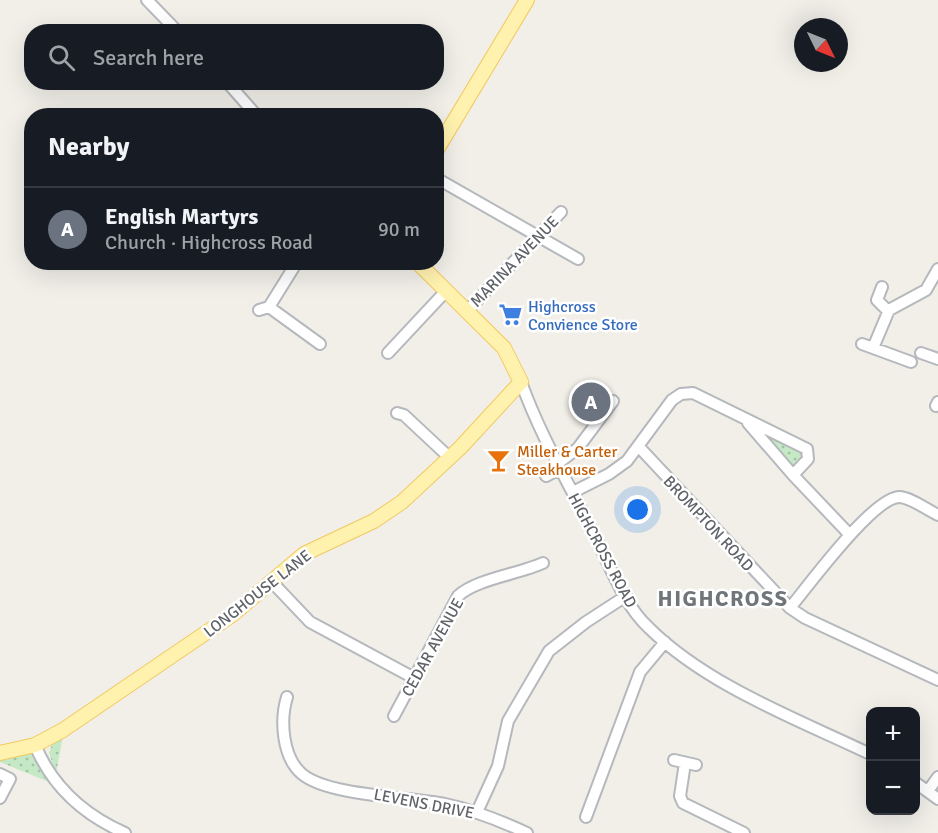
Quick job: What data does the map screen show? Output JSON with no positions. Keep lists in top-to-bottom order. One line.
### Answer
{"streets":{"main road":["HIGHCROSS ROAD","LONGHOUSE LANE"],"street":["MARINA AVENUE","BROMPTON ROAD","CEDAR AVENUE","LEVENS DRIVE"]},"crossings":[["MARINA AVENUE","HIGHCROSS ROAD"],["HIGHCROSS ROAD","LONGHOUSE LANE"]],"districts":["HIGHCROSS"],"places":{"supermarket":["Highcross Convience Store"],"bar":["Miller & Carter Steakhouse"]},"north":"bottom right","page":{"search":"Search here","heading":"Nearby","list":[{"mark":"A","name":"English Martyrs","note":"Church · Highcross Road","value":"90 m"}],"pins":"A","map_buttons":["+","−"]}}
